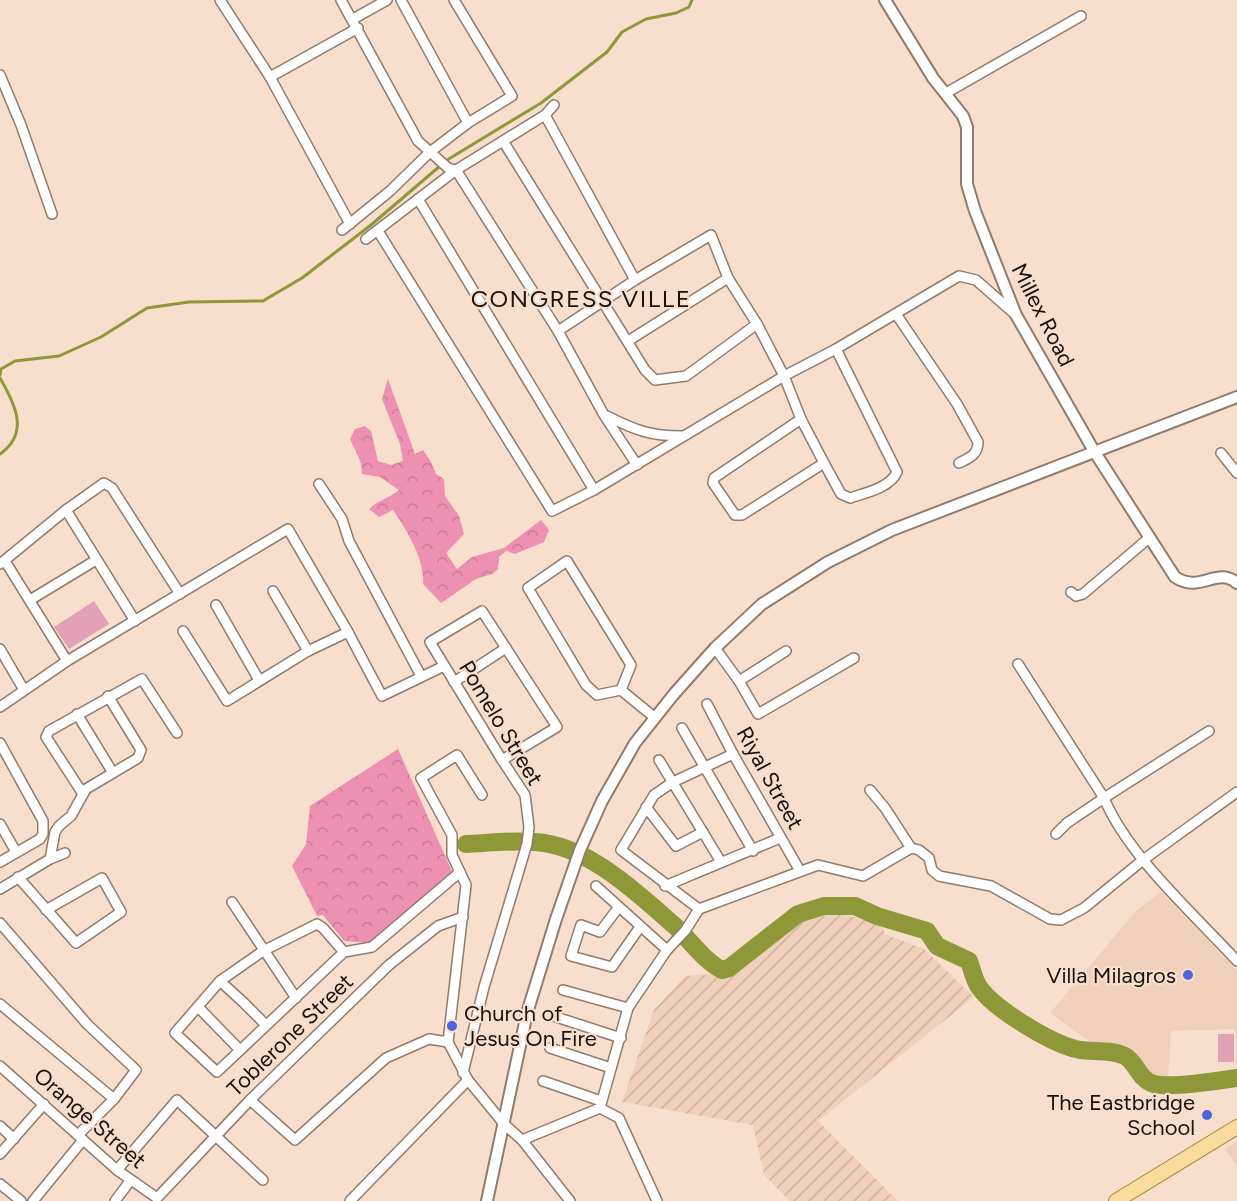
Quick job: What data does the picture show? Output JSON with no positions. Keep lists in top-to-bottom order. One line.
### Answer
{"streets":{"street":["Millex Road","Pomelo Street","Riyal Street","Toblerone Street","Orange Street"]},"crossings":[["Toblerone Street","Orange Street"]],"districts":["CONGRESS VILLE"],"places":["Villa Milagros","Church of Jesus On Fire","The Eastbridge School"]}
